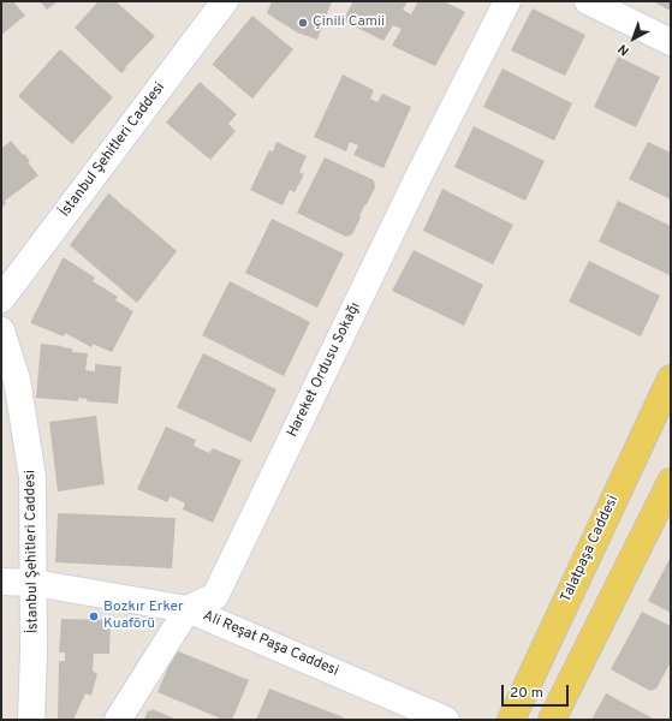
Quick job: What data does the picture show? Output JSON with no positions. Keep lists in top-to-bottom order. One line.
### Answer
{"streets":{"main road":["Talatpaşa Caddesi"],"street":["İstanbul Şehitleri Caddesi","Hareket Ordusu Sokağı","Ali Reşat Paşa Caddesi"]},"crossings":[["İstanbul Şehitleri Caddesi","Ali Reşat Paşa Caddesi"],["Hareket Ordusu Sokağı","Ali Reşat Paşa Caddesi"]],"places":["Çinili Camii","Bozkır Erker Kuaförü"],"scale_bar":"20 m","north":"bottom left"}
